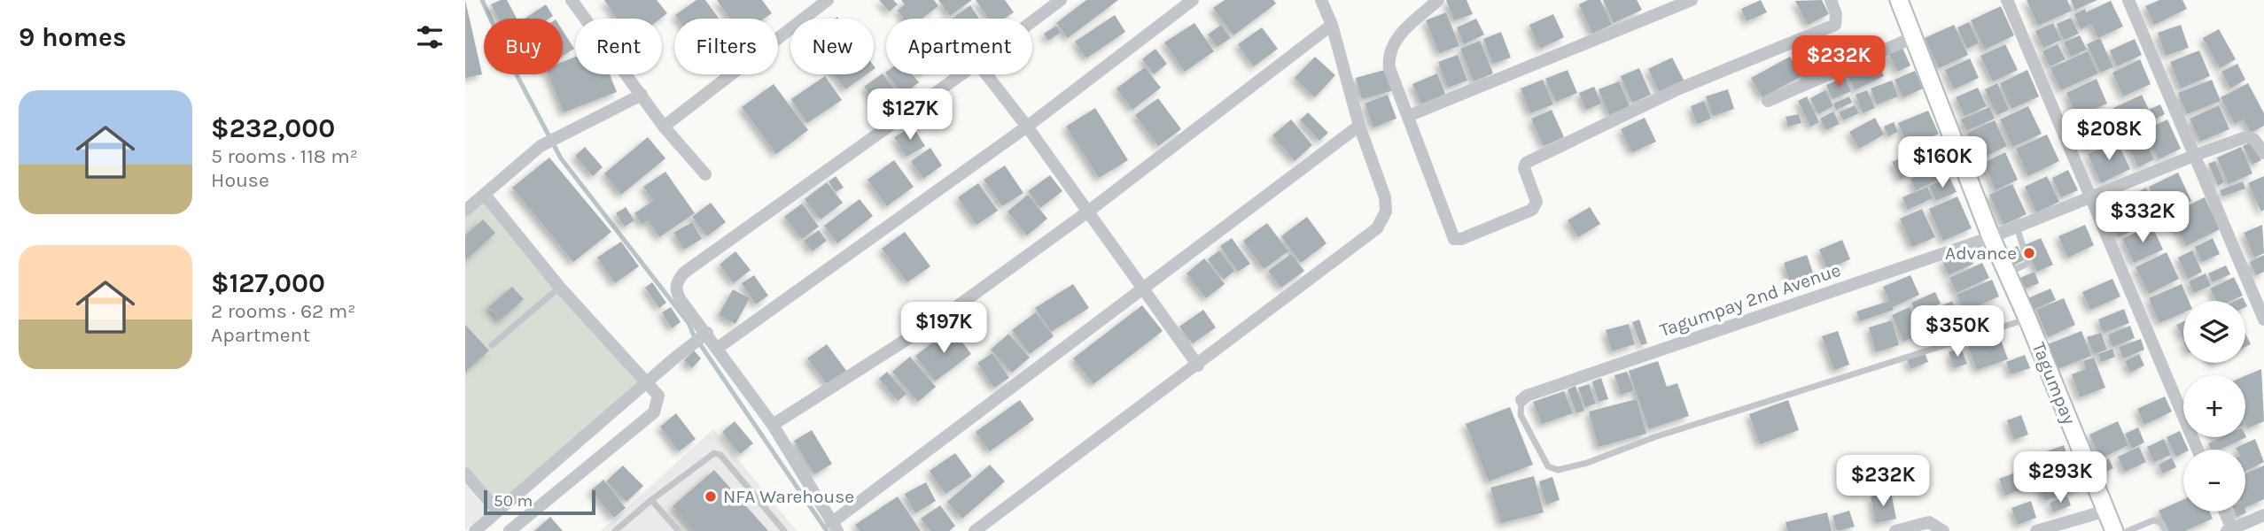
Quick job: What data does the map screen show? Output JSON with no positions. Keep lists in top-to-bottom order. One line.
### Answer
{"streets":{"main road":["Tagumpay"],"street":["Tagumpay 2nd Avenue"]},"crossings":[["Tagumpay 2nd Avenue","Tagumpay"]],"places":["Advance","NFA Warehouse"],"scale_bar":"50 m","page":{"heading":"9 homes","chip":["Buy","Rent","Filters","New","Apartment"],"price":["$232K","$127K","$208K","$160K","$332K","$197K","$350K","$293K","$232K"],"list":[{"name":"$232,000","note":"5 rooms · 118 m² · House"},{"name":"$127,000","note":"2 rooms · 62 m² · Apartment"}],"map_buttons":["+","−"],"scale":"50 m"}}
